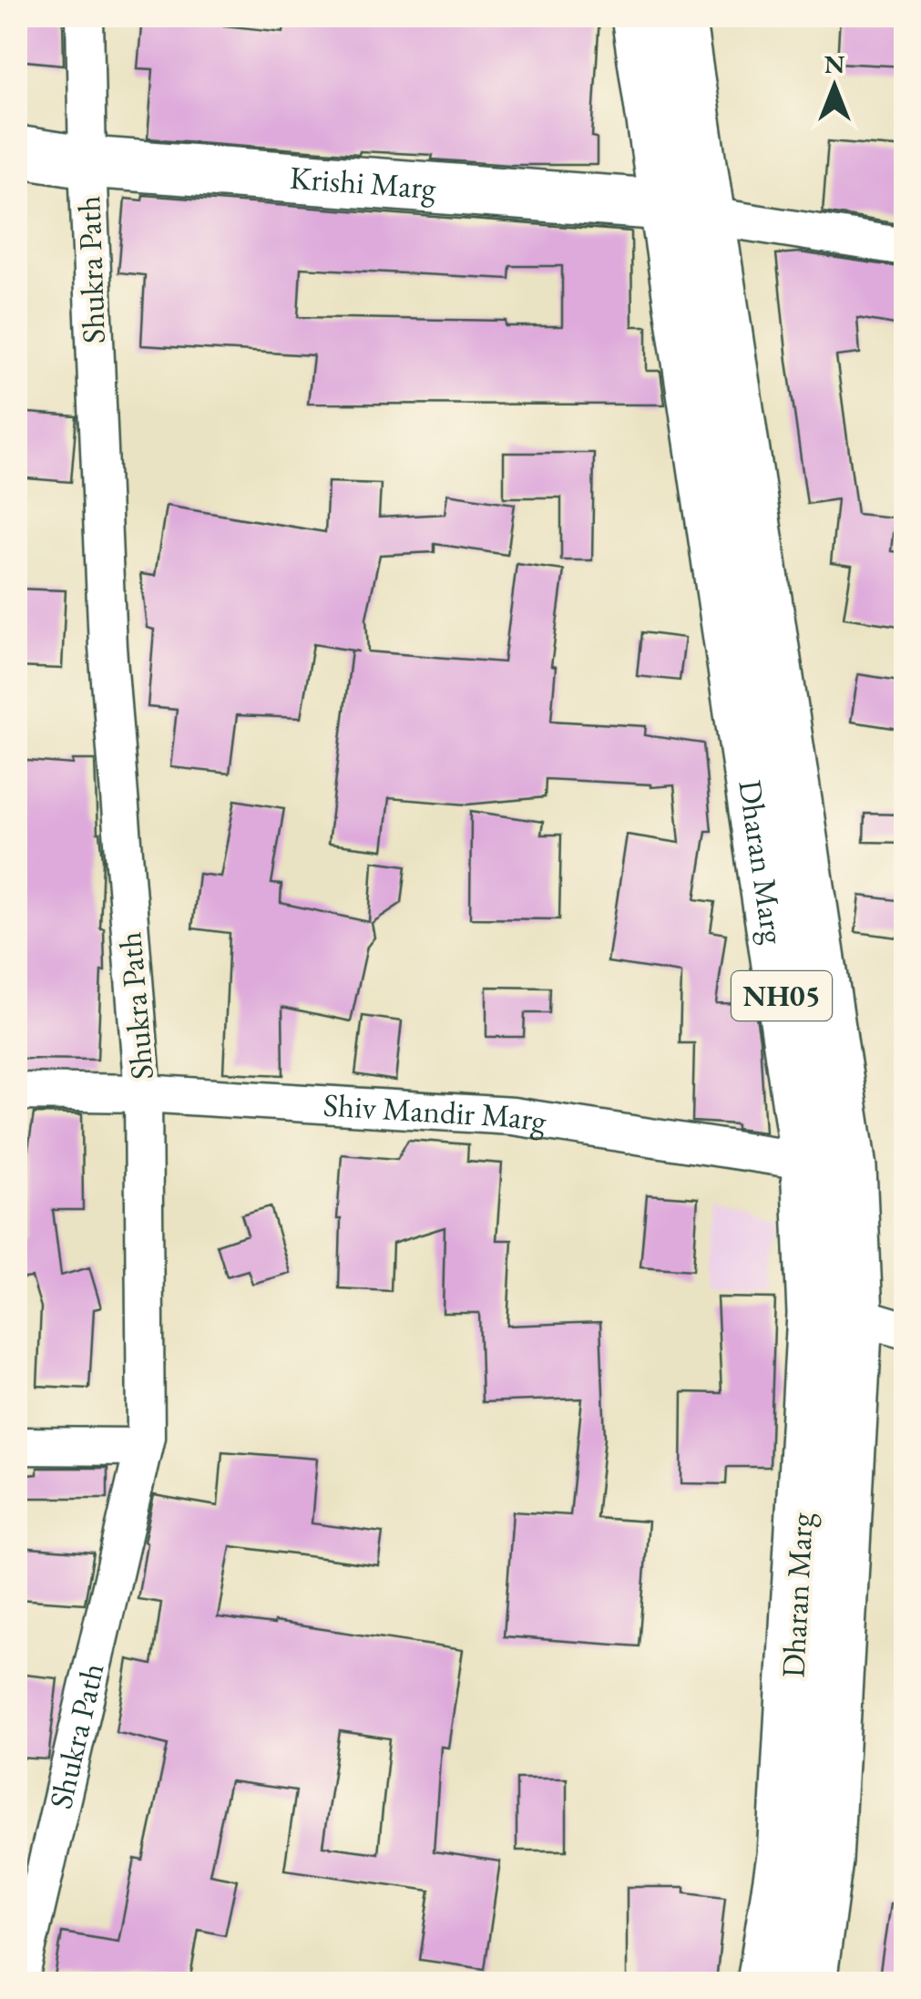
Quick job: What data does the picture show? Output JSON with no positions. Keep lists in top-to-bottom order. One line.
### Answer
{"streets":{"main road":["Krishi Marg","Dharan Marg","NH05"],"street":["Shukra Path","Shiv Mandir Marg"]},"crossings":[["Krishi Marg","Shukra Path"],["Krishi Marg","Dharan Marg"],["Shukra Path","Shiv Mandir Marg"],["Dharan Marg","Shiv Mandir Marg"]],"north":"top"}
